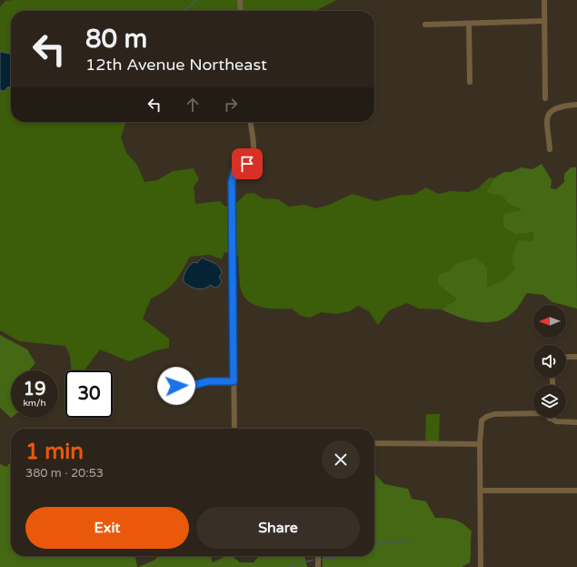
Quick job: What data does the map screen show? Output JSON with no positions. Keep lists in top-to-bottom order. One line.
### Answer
{"north":"left","page":{"turn":["80 m","12th Avenue Northeast"],"speed":"19 km/h","limit":"30","heading":["1 min","380 m · 20:53"],"buttons":["Exit","Share"]}}
